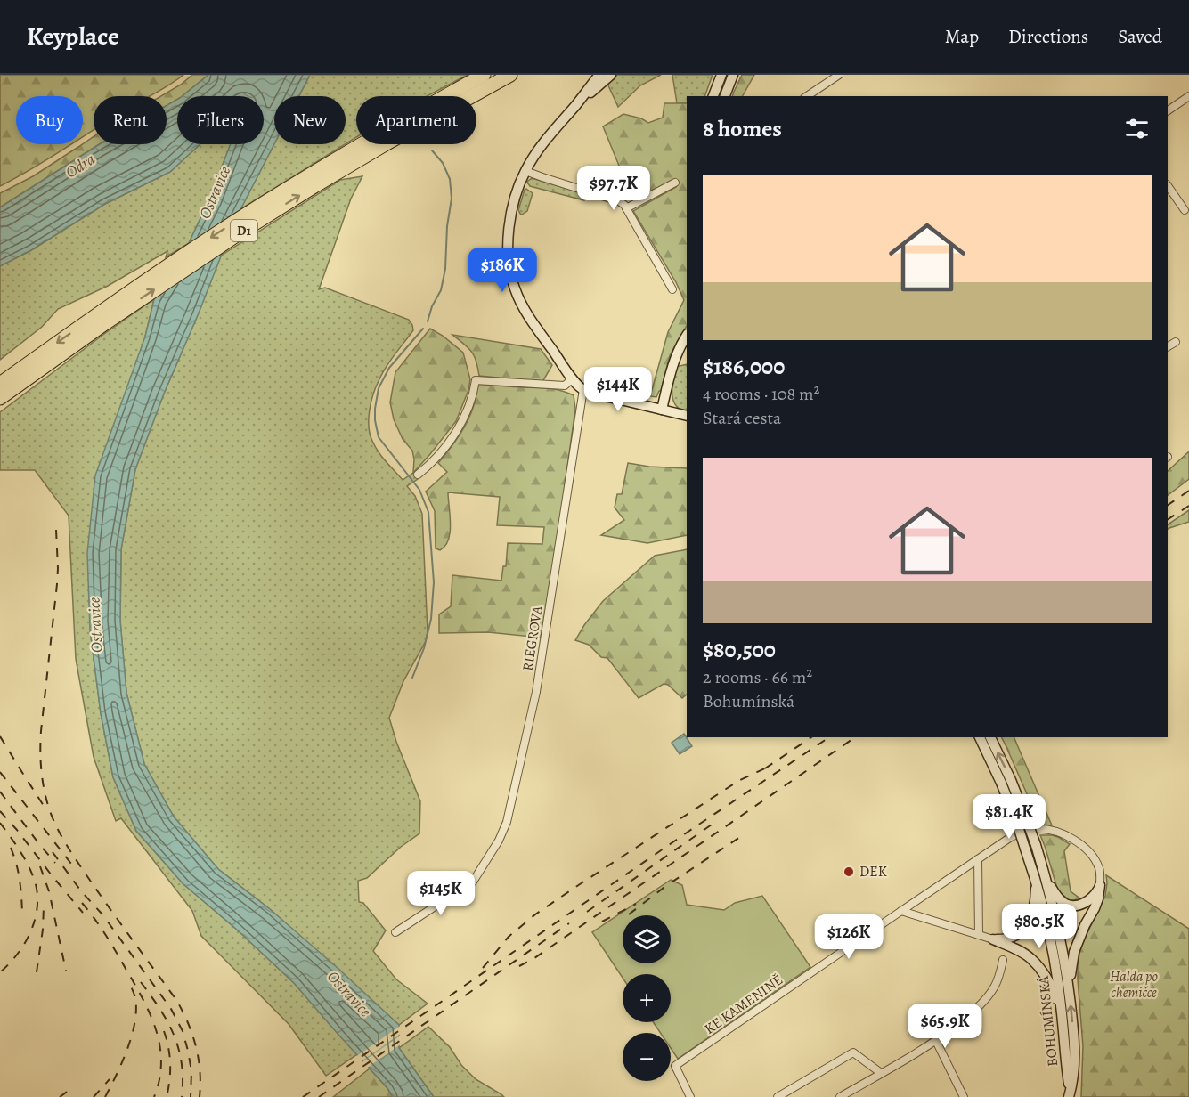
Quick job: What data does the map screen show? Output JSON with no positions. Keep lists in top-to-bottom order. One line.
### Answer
{"streets":{"highway":["D1"],"main road":["BOHUMÍNSKÁ"],"street":["RIEGROVA","KE KAMENINĚ"]},"water":["Odra","Ostravice"],"parks":["Halda po chemičce"],"places":["DEK"],"page":{"header":"Keyplace","nav":["Map","Directions","Saved"],"chip":["Buy","Rent","Filters","New","Apartment"],"heading":"8 homes","list":[{"name":"$186,000","note":"4 rooms · 108 m² · Stará cesta"},{"name":"$80,500","note":"2 rooms · 66 m² · Bohumínská"}],"price":["$97.7K","$186K","$144K","$81.4K","$145K","$80.5K","$126K","$65.9K"],"map_buttons":["+","−"]}}
